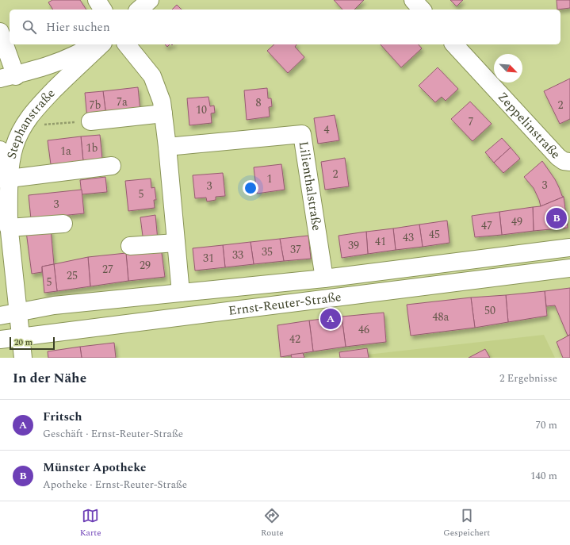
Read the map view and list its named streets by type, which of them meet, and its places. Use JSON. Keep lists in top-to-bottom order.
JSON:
{
  "streets": {
    "main road": [
      "Stephanstraße",
      "Zeppelinstraße",
      "Lilienthalstraße",
      "Ernst-Reuter-Straße"
    ]
  },
  "crossings": [
    ["Stephanstraße", "Ernst-Reuter-Straße"],
    ["Lilienthalstraße", "Ernst-Reuter-Straße"]
  ],
  "house_numbers": [
    "7a",
    "8",
    "7b",
    "2",
    "10",
    "7",
    "4",
    "1b",
    "1a",
    "2",
    "1",
    "3",
    "3",
    "5",
    "3",
    "49",
    "47",
    "45",
    "43",
    "41",
    "39",
    "37",
    "35",
    "33",
    "31",
    "29",
    "27",
    "25",
    "5",
    "50",
    "48a",
    "46",
    "42"
  ],
  "scale_bar": "20 m",
  "north": "bottom right",
  "page": {
    "search": "Hier suchen",
    "pins": ["B", "A"],
    "scale": "20 m",
    "heading": ["In der Nähe", "2 Ergebnisse"],
    "list": [
      {
        "mark": "A",
        "name": "Fritsch",
        "note": "Geschäft · Ernst-Reuter-Straße",
        "value": "70 m"
      },
      {
        "mark": "B",
        "name": "Münster Apotheke",
        "note": "Apotheke · Ernst-Reuter-Straße",
        "value": "140 m"
      }
    ],
    "nav": ["Karte", "Route", "Gespeichert"]
  }
}
